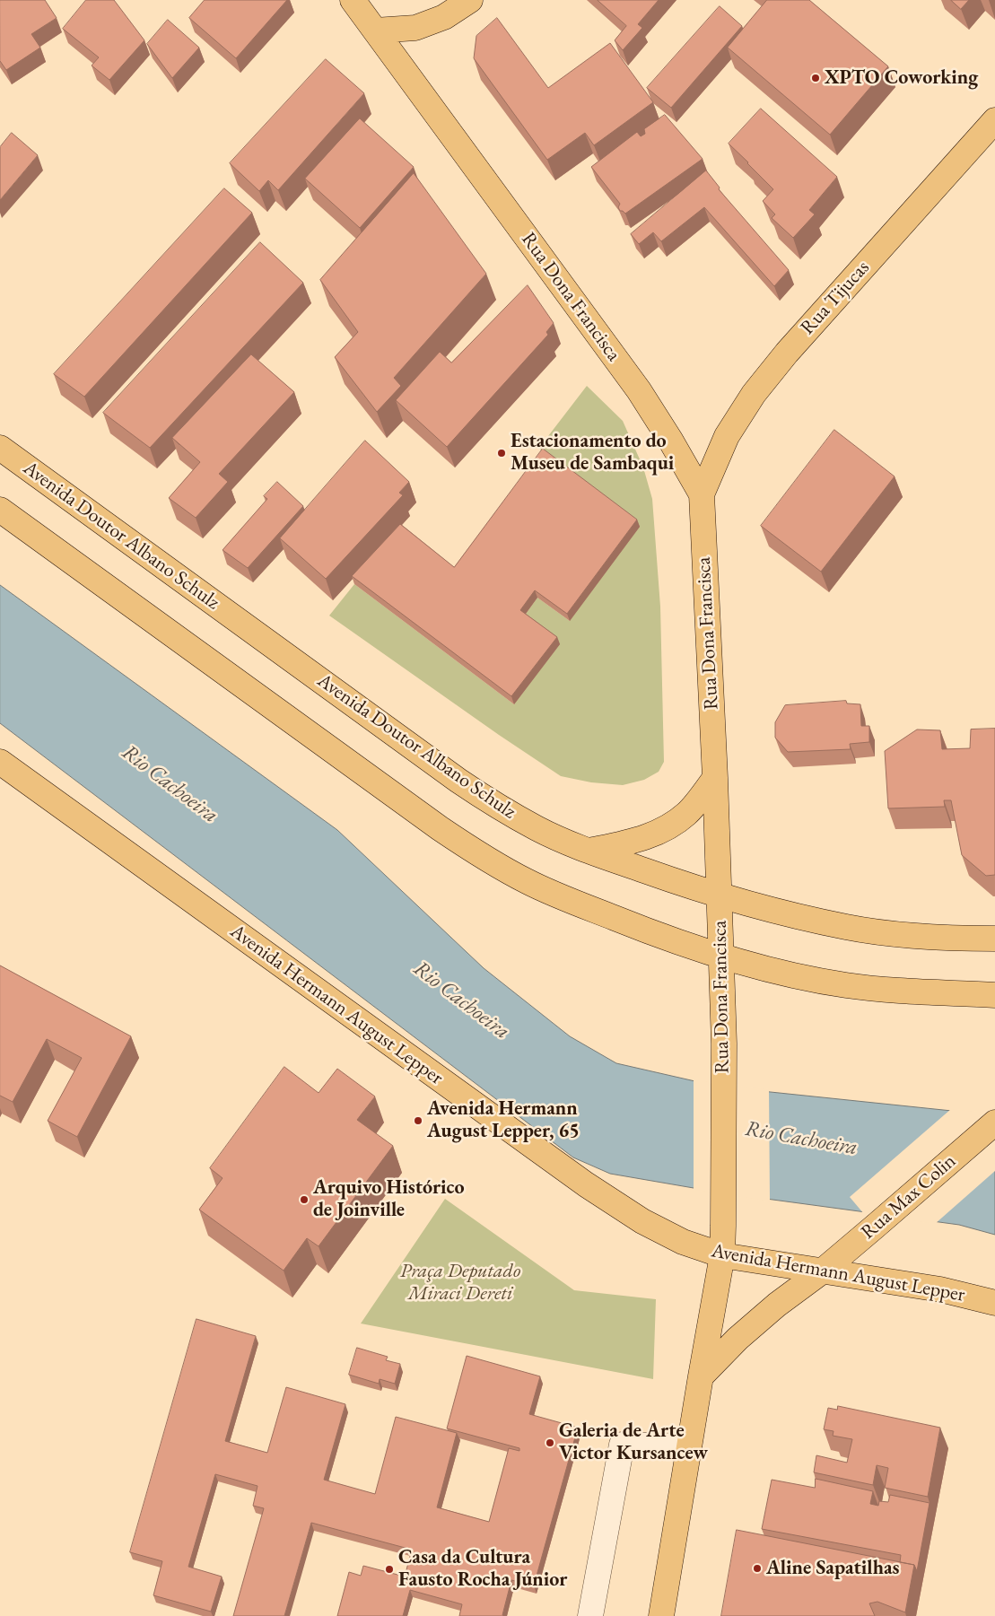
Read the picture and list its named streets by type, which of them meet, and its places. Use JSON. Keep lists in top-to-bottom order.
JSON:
{
  "streets": {
    "main road": [
      "Rua Dona Francisca",
      "Rua Tijucas",
      "Avenida Doutor Albano Schulz",
      "Avenida Hermann August Lepper",
      "Rua Max Colin"
    ]
  },
  "crossings": [
    ["Rua Dona Francisca", "Rua Tijucas"],
    ["Rua Dona Francisca", "Avenida Doutor Albano Schulz"],
    ["Rua Dona Francisca", "Avenida Hermann August Lepper"],
    ["Avenida Hermann August Lepper", "Rua Max Colin"]
  ],
  "water": ["Rio Cachoeira"],
  "parks": ["Praça Deputado Miraci Dereti"],
  "places": [
    "XPTO Coworking",
    "Estacionamento do Museu de Sambaqui",
    "Avenida Hermann August Lepper, 65",
    "Arquivo Histórico de Joinville",
    "Galeria de Arte Victor Kursancew",
    "Aline Sapatilhas",
    "Casa da Cultura Fausto Rocha Júnior"
  ]
}
